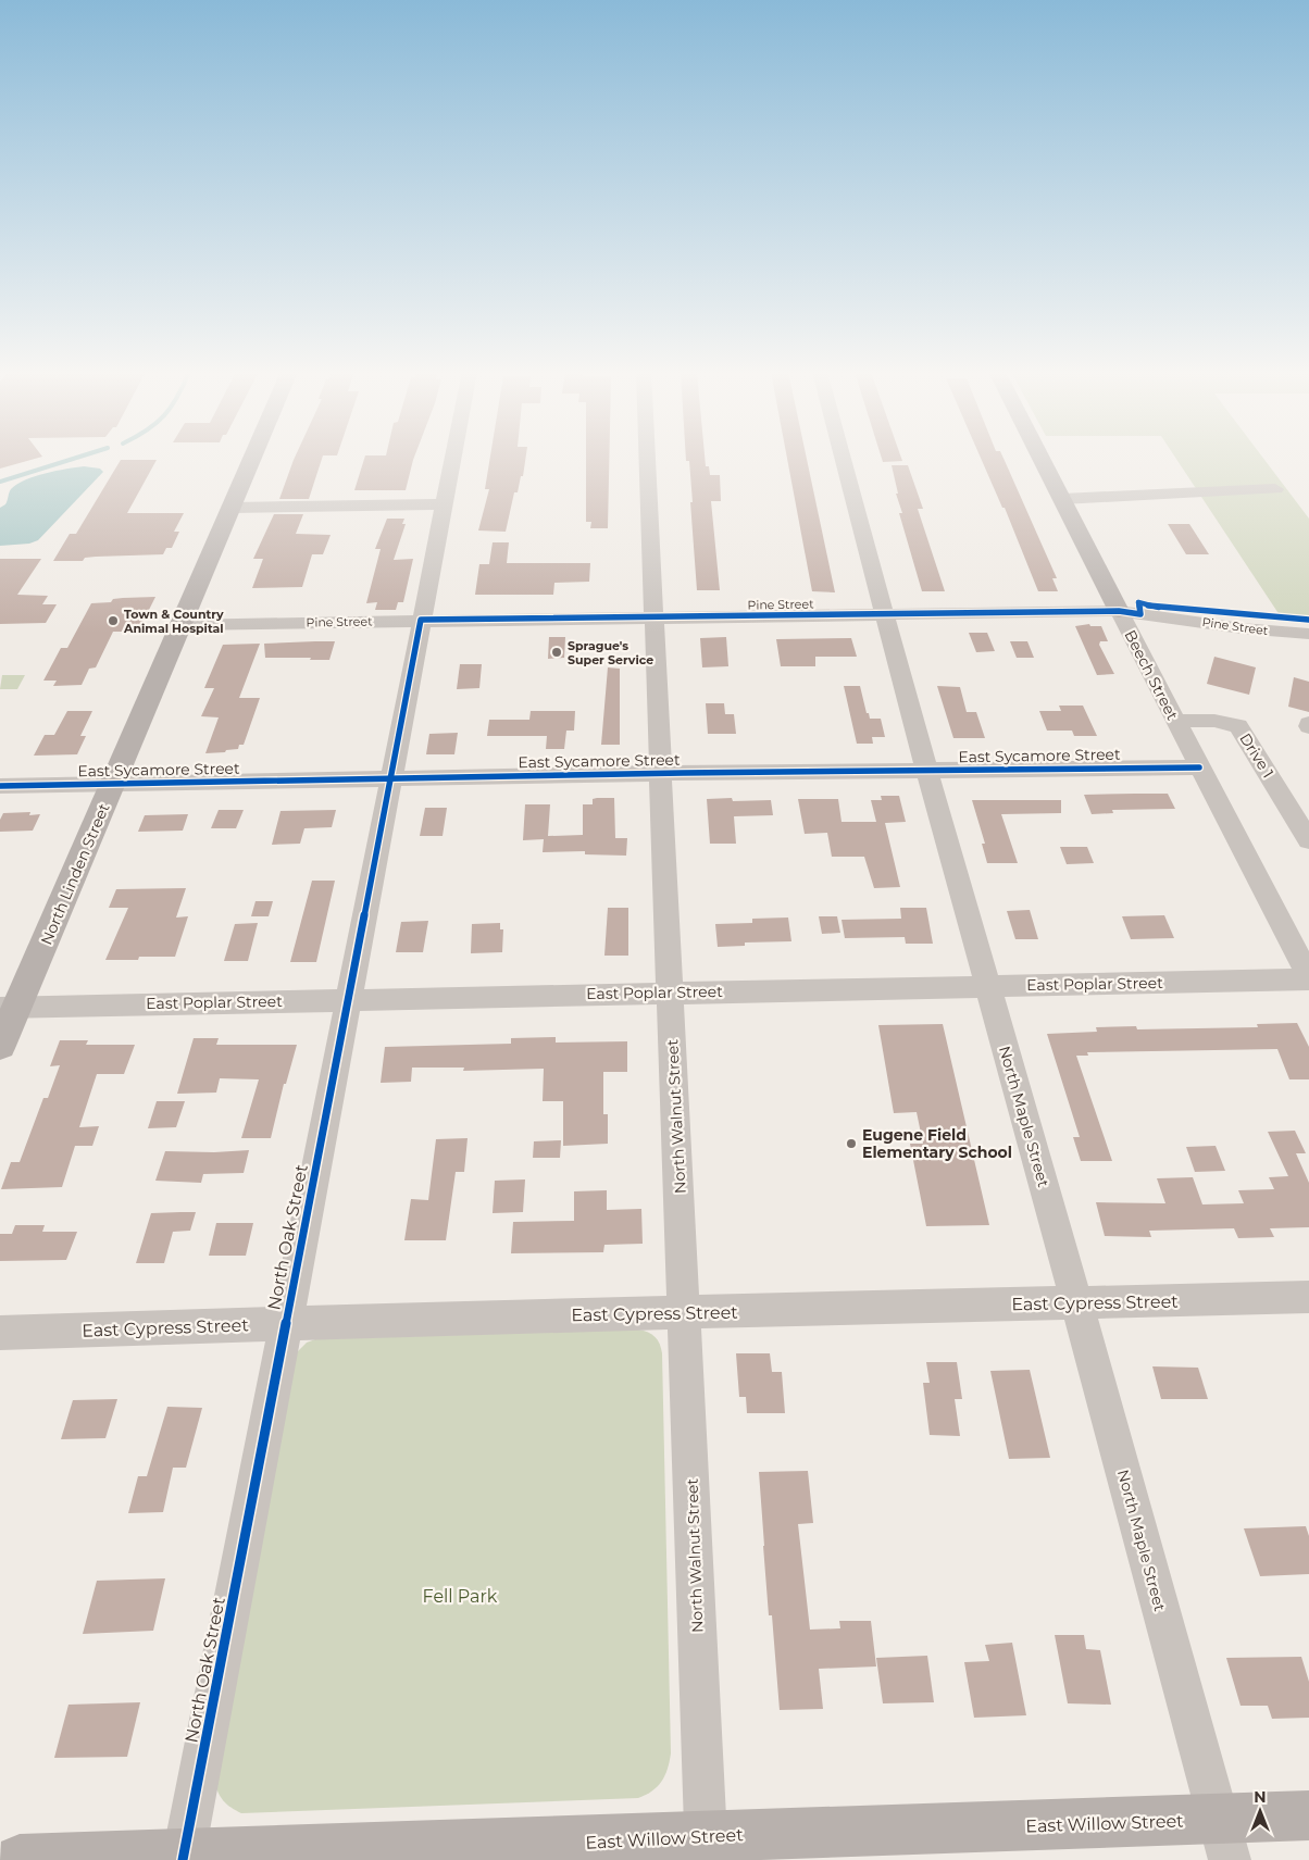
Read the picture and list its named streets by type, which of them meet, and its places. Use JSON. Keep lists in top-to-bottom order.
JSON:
{
  "streets": {
    "main road": ["Beech Street", "North Linden Street", "East Willow Street"],
    "street": [
      "Pine Street",
      "East Sycamore Street",
      "Drive 1",
      "East Poplar Street",
      "North Walnut Street",
      "North Maple Street",
      "North Oak Street",
      "East Cypress Street"
    ]
  },
  "crossings": [
    ["Pine Street", "Beech Street"],
    ["Pine Street", "North Linden Street"],
    ["Pine Street", "North Walnut Street"],
    ["Pine Street", "North Maple Street"],
    ["Pine Street", "North Oak Street"],
    ["Beech Street", "East Sycamore Street"],
    ["Beech Street", "Drive 1"],
    ["Beech Street", "East Poplar Street"],
    ["East Sycamore Street", "North Linden Street"],
    ["East Sycamore Street", "North Walnut Street"],
    ["East Sycamore Street", "North Maple Street"],
    ["East Sycamore Street", "North Oak Street"],
    ["North Linden Street", "East Poplar Street"],
    ["East Poplar Street", "North Walnut Street"],
    ["East Poplar Street", "North Maple Street"],
    ["East Poplar Street", "North Oak Street"],
    ["North Walnut Street", "East Cypress Street"],
    ["North Walnut Street", "East Willow Street"],
    ["North Maple Street", "East Cypress Street"],
    ["North Maple Street", "East Willow Street"],
    ["North Oak Street", "East Cypress Street"],
    ["North Oak Street", "East Willow Street"]
  ],
  "parks": ["Fell Park"],
  "places": ["Town & Country Animal Hospital", "Sprague's Super Service", "Eugene Field Elementary School"],
  "north": "top"
}
